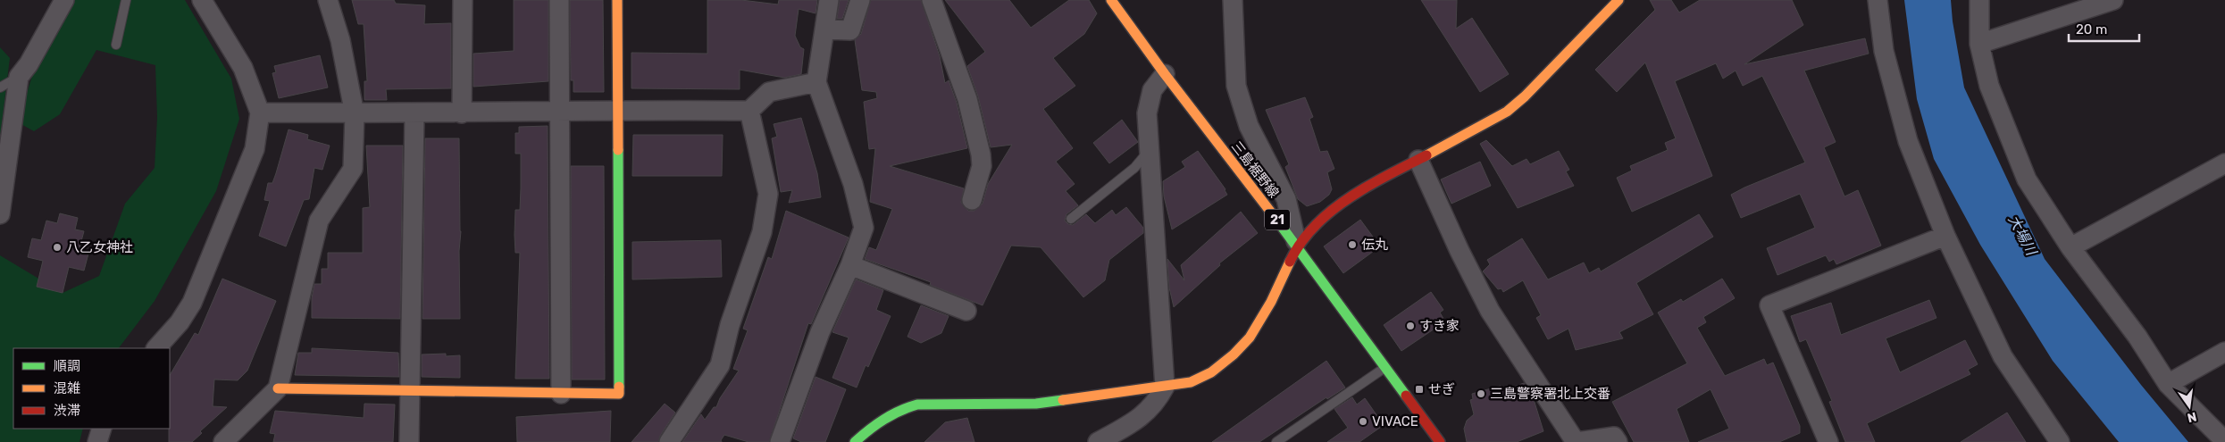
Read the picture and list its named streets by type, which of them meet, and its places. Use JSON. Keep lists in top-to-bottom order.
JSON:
{
  "streets": {
    "street": ["三島裾野線", "21"]
  },
  "water": ["大場川"],
  "places": {
    "other": [
      "伝丸",
      "八乙女神社",
      "すき家",
      "三島警察署北上交番",
      "VIVACE"
    ],
    "transit": ["せぎ"]
  },
  "legend": ["順調", "混雑", "渋滞"],
  "scale_bar": "20 m",
  "north": "bottom"
}
